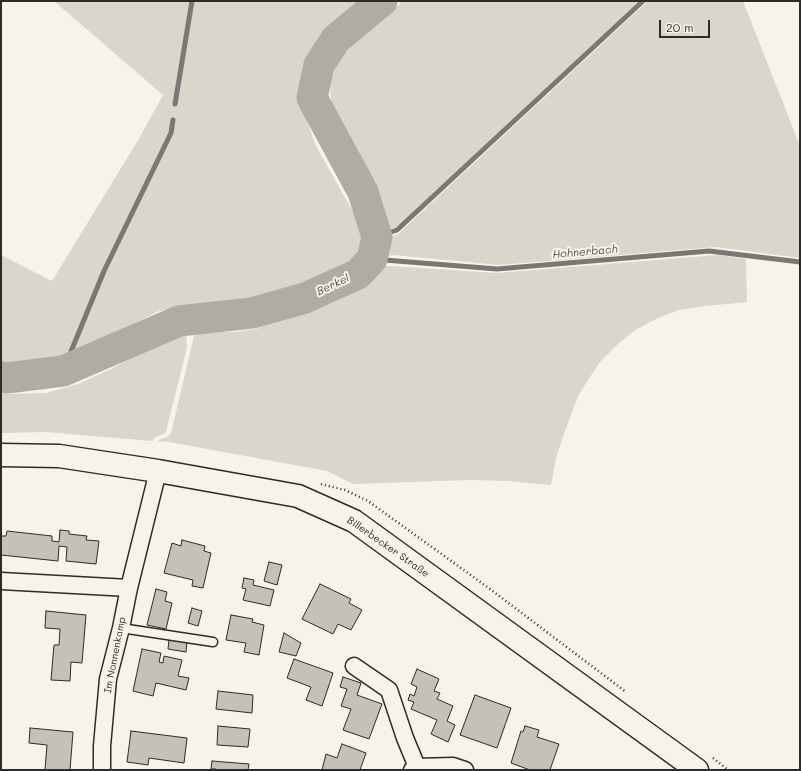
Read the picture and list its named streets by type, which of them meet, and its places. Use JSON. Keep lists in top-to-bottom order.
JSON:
{
  "streets": {
    "main road": ["Billerbecker Straße"],
    "street": ["Im Nonnenkamp"]
  },
  "crossings": [
    ["Billerbecker Straße", "Im Nonnenkamp"]
  ],
  "water": ["Hohnerbach", "Berkel"],
  "scale_bar": "20 m"
}
